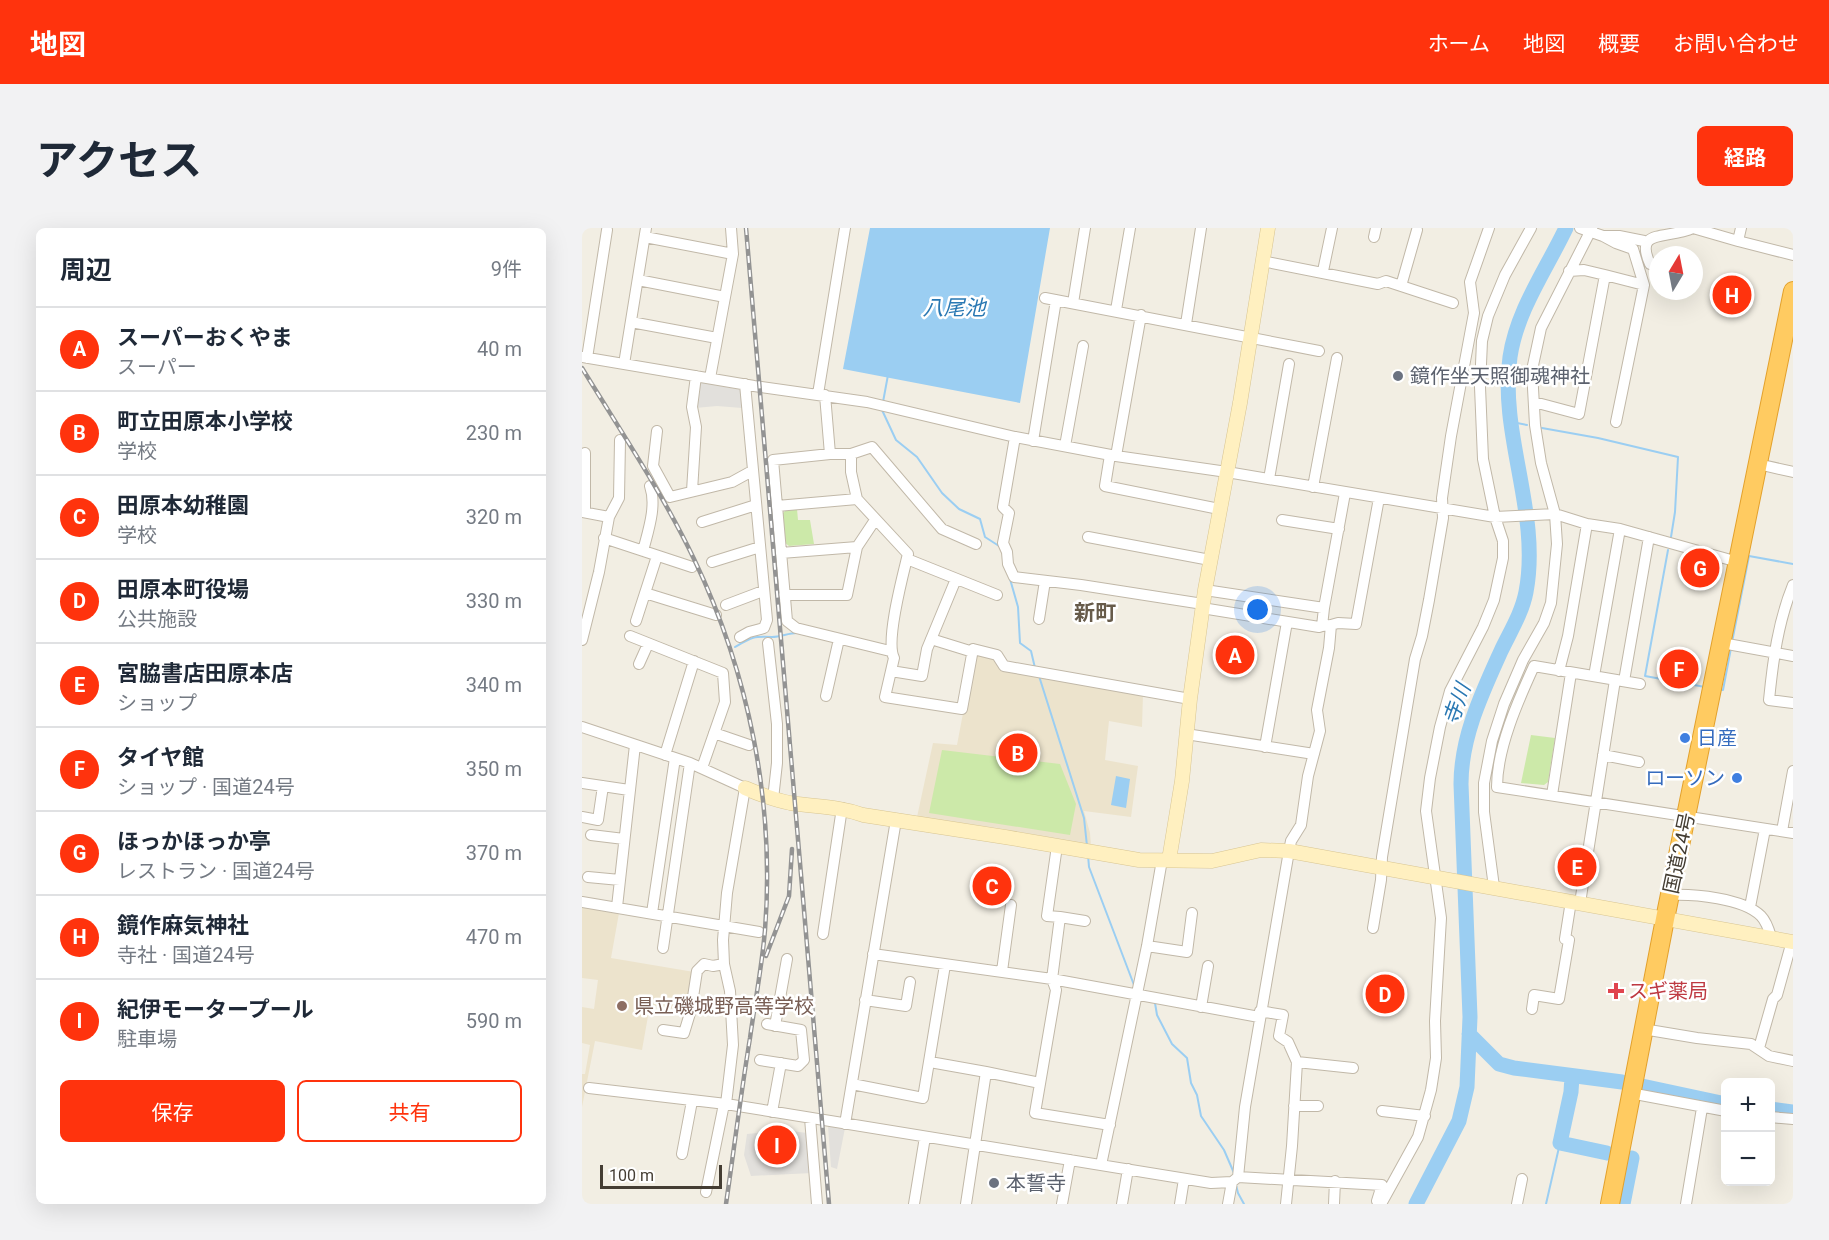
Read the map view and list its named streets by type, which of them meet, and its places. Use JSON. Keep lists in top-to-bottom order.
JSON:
{
  "streets": {
    "highway": ["国道24号"]
  },
  "districts": ["新町"],
  "water": ["八尾池", "寺川"],
  "places": {
    "other": [
      "鏡作坐天照御魂神社",
      "日産",
      "ローソン",
      "県立磯城野高等学校",
      "本誓寺"
    ],
    "health": ["スギ薬局"]
  },
  "scale_bar": "100 m",
  "north": "top",
  "page": {
    "header": "地図",
    "nav": [
      "ホーム",
      "地図",
      "概要",
      "お問い合わせ"
    ],
    "title": "アクセス",
    "buttons": [
      "経路",
      ["保存", "共有"]
    ],
    "heading": ["周辺", "9件"],
    "pins": [
      "H",
      "G",
      "A",
      "F",
      "B",
      "E",
      "C",
      "D",
      "I"
    ],
    "list": [
      {
        "mark": "A",
        "name": "スーパーおくやま",
        "note": "スーパー",
        "value": "40 m"
      },
      {
        "mark": "B",
        "name": "町立田原本小学校",
        "note": "学校",
        "value": "230 m"
      },
      {
        "mark": "C",
        "name": "田原本幼稚園",
        "note": "学校",
        "value": "320 m"
      },
      {
        "mark": "D",
        "name": "田原本町役場",
        "note": "公共施設",
        "value": "330 m"
      },
      {
        "mark": "E",
        "name": "宮脇書店田原本店",
        "note": "ショップ",
        "value": "340 m"
      },
      {
        "mark": "F",
        "name": "タイヤ館",
        "note": "ショップ · 国道24号",
        "value": "350 m"
      },
      {
        "mark": "G",
        "name": "ほっかほっか亭",
        "note": "レストラン · 国道24号",
        "value": "370 m"
      },
      {
        "mark": "H",
        "name": "鏡作麻気神社",
        "note": "寺社 · 国道24号",
        "value": "470 m"
      },
      {
        "mark": "I",
        "name": "紀伊モータープール",
        "note": "駐車場",
        "value": "590 m"
      }
    ],
    "map_buttons": ["+", "−"],
    "scale": "100 m"
  }
}
